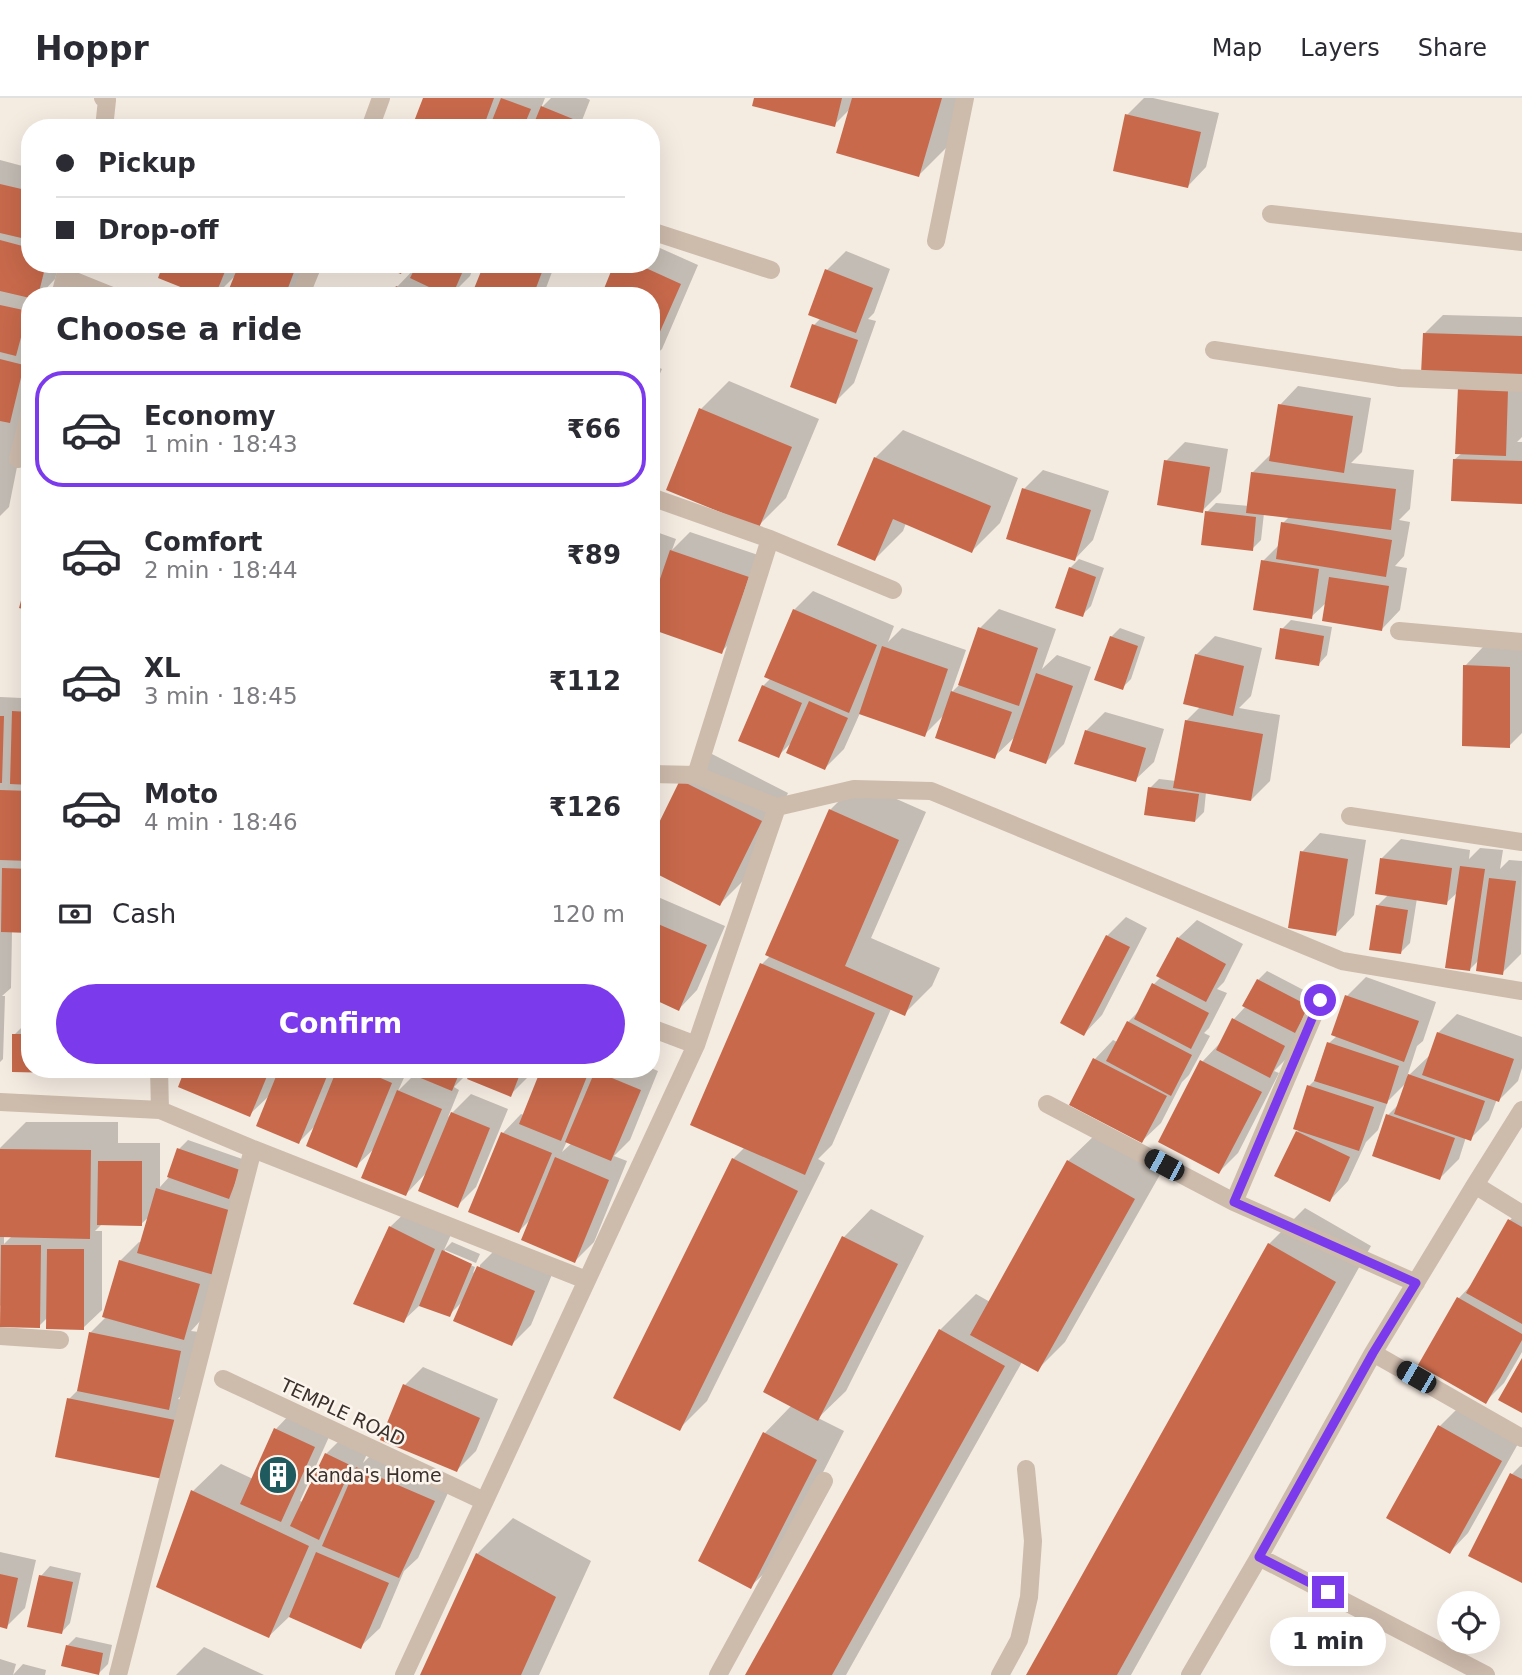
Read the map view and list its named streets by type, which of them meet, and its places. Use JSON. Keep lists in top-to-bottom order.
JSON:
{
  "streets": {
    "street": ["TEMPLE ROAD"]
  },
  "places": {
    "building": ["Kanda's Home"]
  },
  "page": {
    "header": "Hoppr",
    "nav": ["Map", "Layers", "Share"],
    "banner": ["Pickup", "Drop-off"],
    "heading": "Choose a ride",
    "list": [
      {
        "name": "Economy",
        "note": "1 min · 18:43",
        "value": "₹66"
      },
      {
        "name": "Comfort",
        "note": "2 min · 18:44",
        "value": "₹89"
      },
      {
        "name": "XL",
        "note": "3 min · 18:45",
        "value": "₹112"
      },
      {
        "name": "Moto",
        "note": "4 min · 18:46",
        "value": "₹126"
      }
    ],
    "pay": ["Cash", "120 m"],
    "buttons": "Confirm",
    "bubble": "1 min"
  }
}
